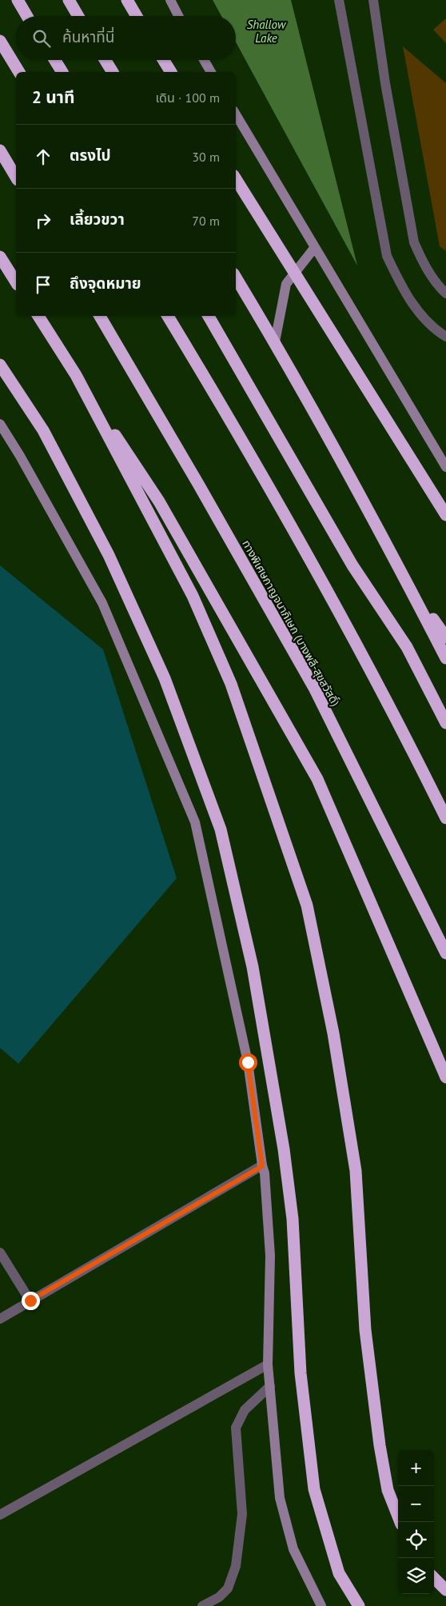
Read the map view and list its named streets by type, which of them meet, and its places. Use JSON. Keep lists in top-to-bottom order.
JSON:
{
  "streets": {
    "highway": ["ทางพิเศษกาญจนาภิเษก (บางพลี-สุขสวัสดิ์)"]
  },
  "water": ["Shallow Lake"],
  "page": {
    "search": "ค้นหาที่นี่",
    "heading": ["2 นาที", "เดิน · 100 m"],
    "list": [
      ["ตรงไป", "30 m"],
      ["เลี้ยวขวา", "70 m"],
      "ถึงจุดหมาย"
    ],
    "map_buttons": ["+", "−"]
  }
}
